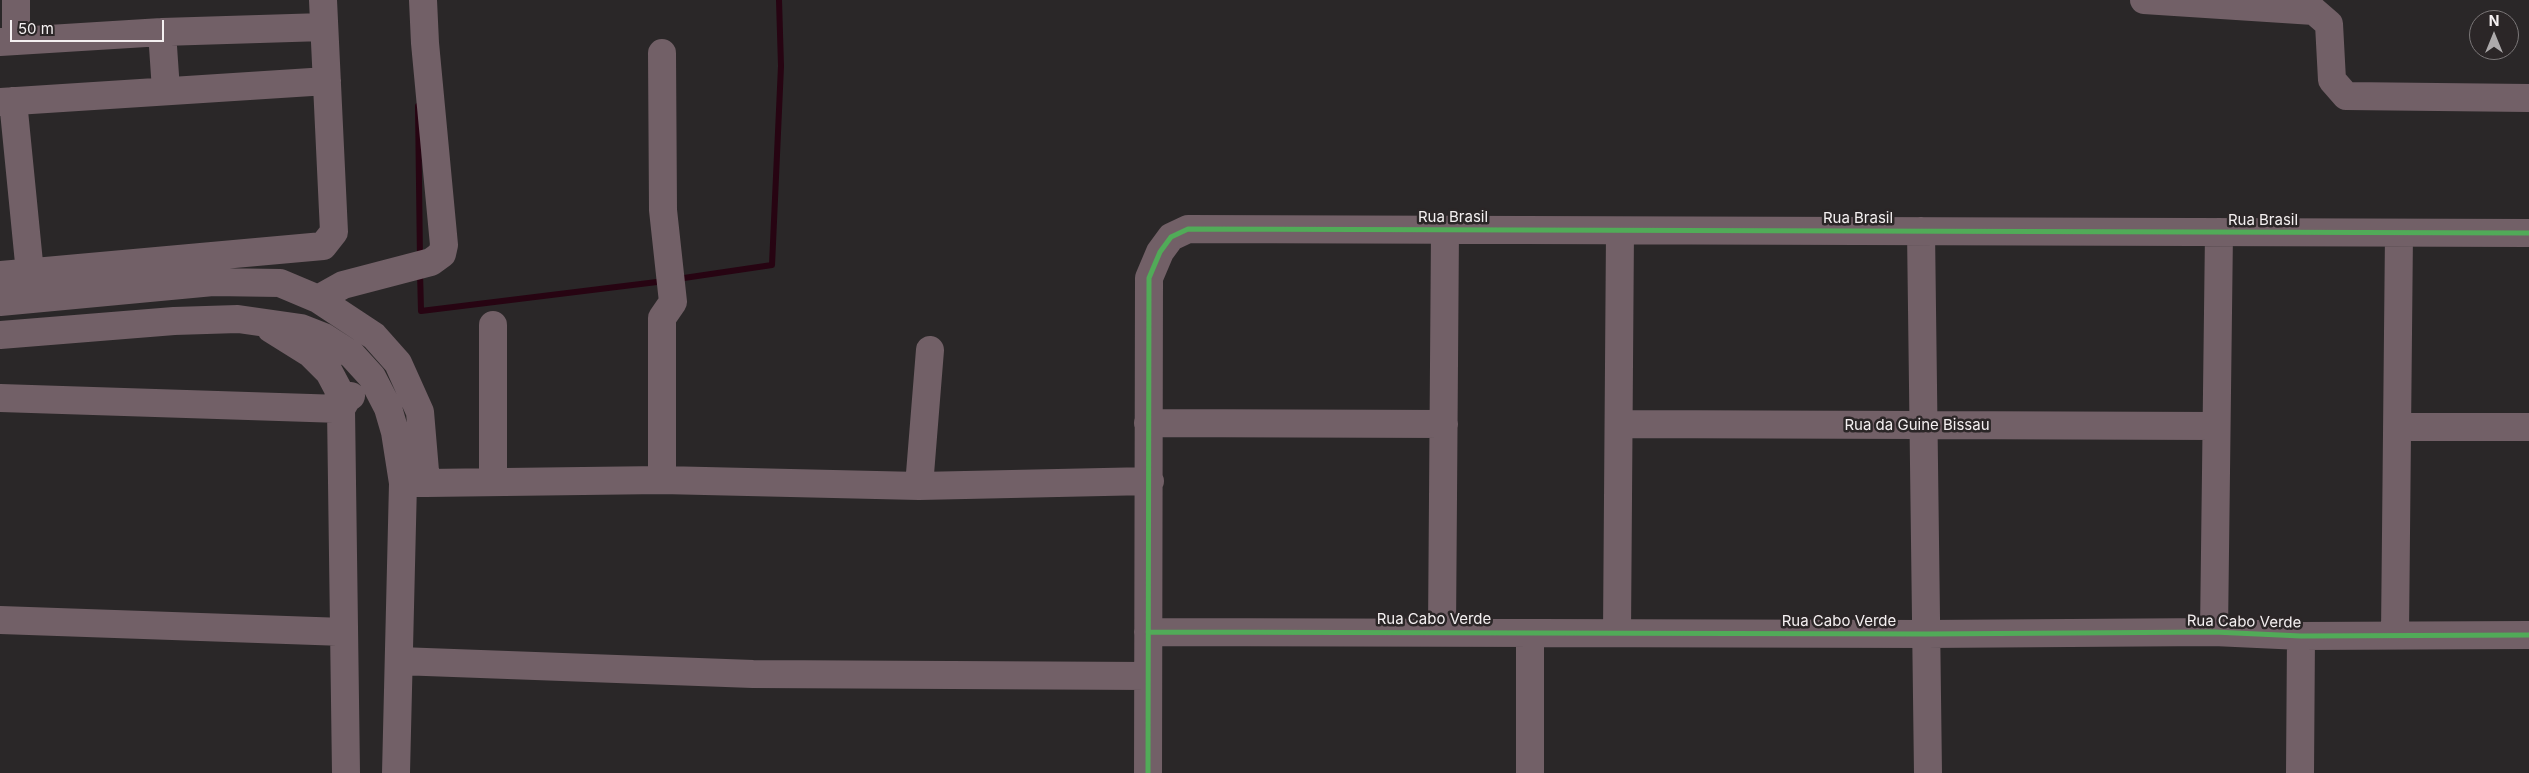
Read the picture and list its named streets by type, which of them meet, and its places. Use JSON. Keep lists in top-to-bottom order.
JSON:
{
  "streets": {
    "street": ["Rua Brasil", "Rua da Guine Bissau", "Rua Cabo Verde"]
  },
  "scale_bar": "50 m",
  "north": "top"
}
